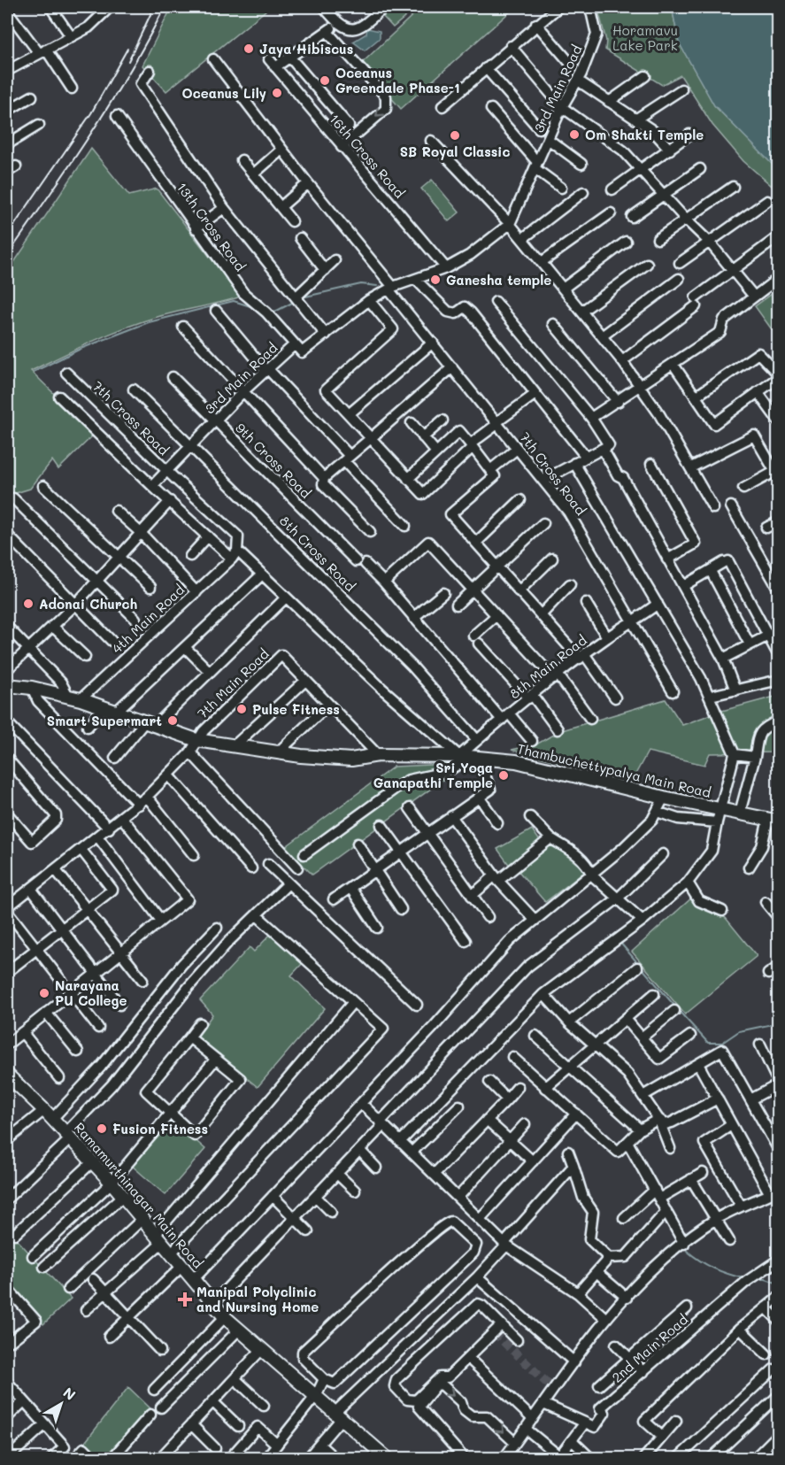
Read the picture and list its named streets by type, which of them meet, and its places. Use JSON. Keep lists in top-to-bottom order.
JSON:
{
  "streets": {
    "main road": ["Thambuchettypalya Main Road", "Ramamurthinagar Main Road"],
    "street": [
      "3rd Main Road",
      "16th Cross Road",
      "13th Cross Road",
      "7th Cross Road",
      "9th Cross Road",
      "8th Cross Road",
      "4th Main Road",
      "8th Main Road",
      "7th Main Road",
      "2nd Main Road"
    ]
  },
  "crossings": [
    ["3rd Main Road", "16th Cross Road"],
    ["3rd Main Road", "13th Cross Road"],
    ["3rd Main Road", "7th Cross Road"],
    ["3rd Main Road", "9th Cross Road"],
    ["3rd Main Road", "8th Cross Road"],
    ["7th Cross Road", "4th Main Road"],
    ["7th Cross Road", "8th Main Road"],
    ["7th Cross Road", "Thambuchettypalya Main Road"],
    ["9th Cross Road", "8th Main Road"],
    ["8th Cross Road", "8th Main Road"],
    ["4th Main Road", "Thambuchettypalya Main Road"],
    ["8th Main Road", "Thambuchettypalya Main Road"],
    ["7th Main Road", "Thambuchettypalya Main Road"]
  ],
  "parks": ["Horamavu Lake Park"],
  "places": {
    "other": [
      "Jaya Hibiscus",
      "Oceanus Greendale Phase-1",
      "Oceanus Lily",
      "Om Shakti Temple",
      "SB Royal Classic",
      "Ganesha temple",
      "Adonai Church",
      "Pulse Fitness",
      "Smart Supermart",
      "Sri Yoga Ganapathi Temple",
      "Narayana PU College",
      "Fusion Fitness"
    ],
    "health": ["Manipal Polyclinic and Nursing Home"]
  },
  "north": "top right"
}
